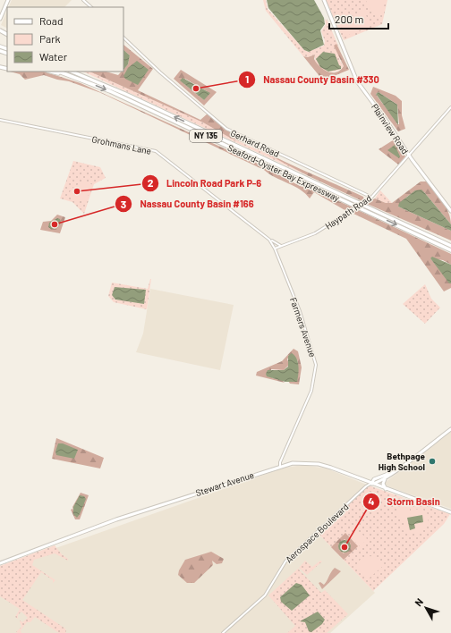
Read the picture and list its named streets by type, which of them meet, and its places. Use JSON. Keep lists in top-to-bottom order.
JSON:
{
  "streets": {
    "highway": ["NY 135", "Seaford-Oyster Bay Expressway"],
    "main road": ["Plainview Road", "Stewart Avenue"],
    "street": [
      "Gerhard Road",
      "Grohmans Lane",
      "Haypath Road",
      "Farmers Avenue",
      "Aerospace Boulevard"
    ]
  },
  "crossings": [
    ["Plainview Road", "Haypath Road"],
    ["Gerhard Road", "Haypath Road"],
    ["Grohmans Lane", "Haypath Road"],
    ["Grohmans Lane", "Farmers Avenue"],
    ["Haypath Road", "Farmers Avenue"],
    ["Farmers Avenue", "Stewart Avenue"],
    ["Stewart Avenue", "Aerospace Boulevard"]
  ],
  "places": [
    "Nassau County Basin #330",
    "Lincoln Road Park P-6",
    "Nassau County Basin #166",
    "Bethpage High School",
    "Storm Basin"
  ],
  "legend": ["Road", "Park", "Water"],
  "scale_bar": "200 m",
  "north": "top left"
}
